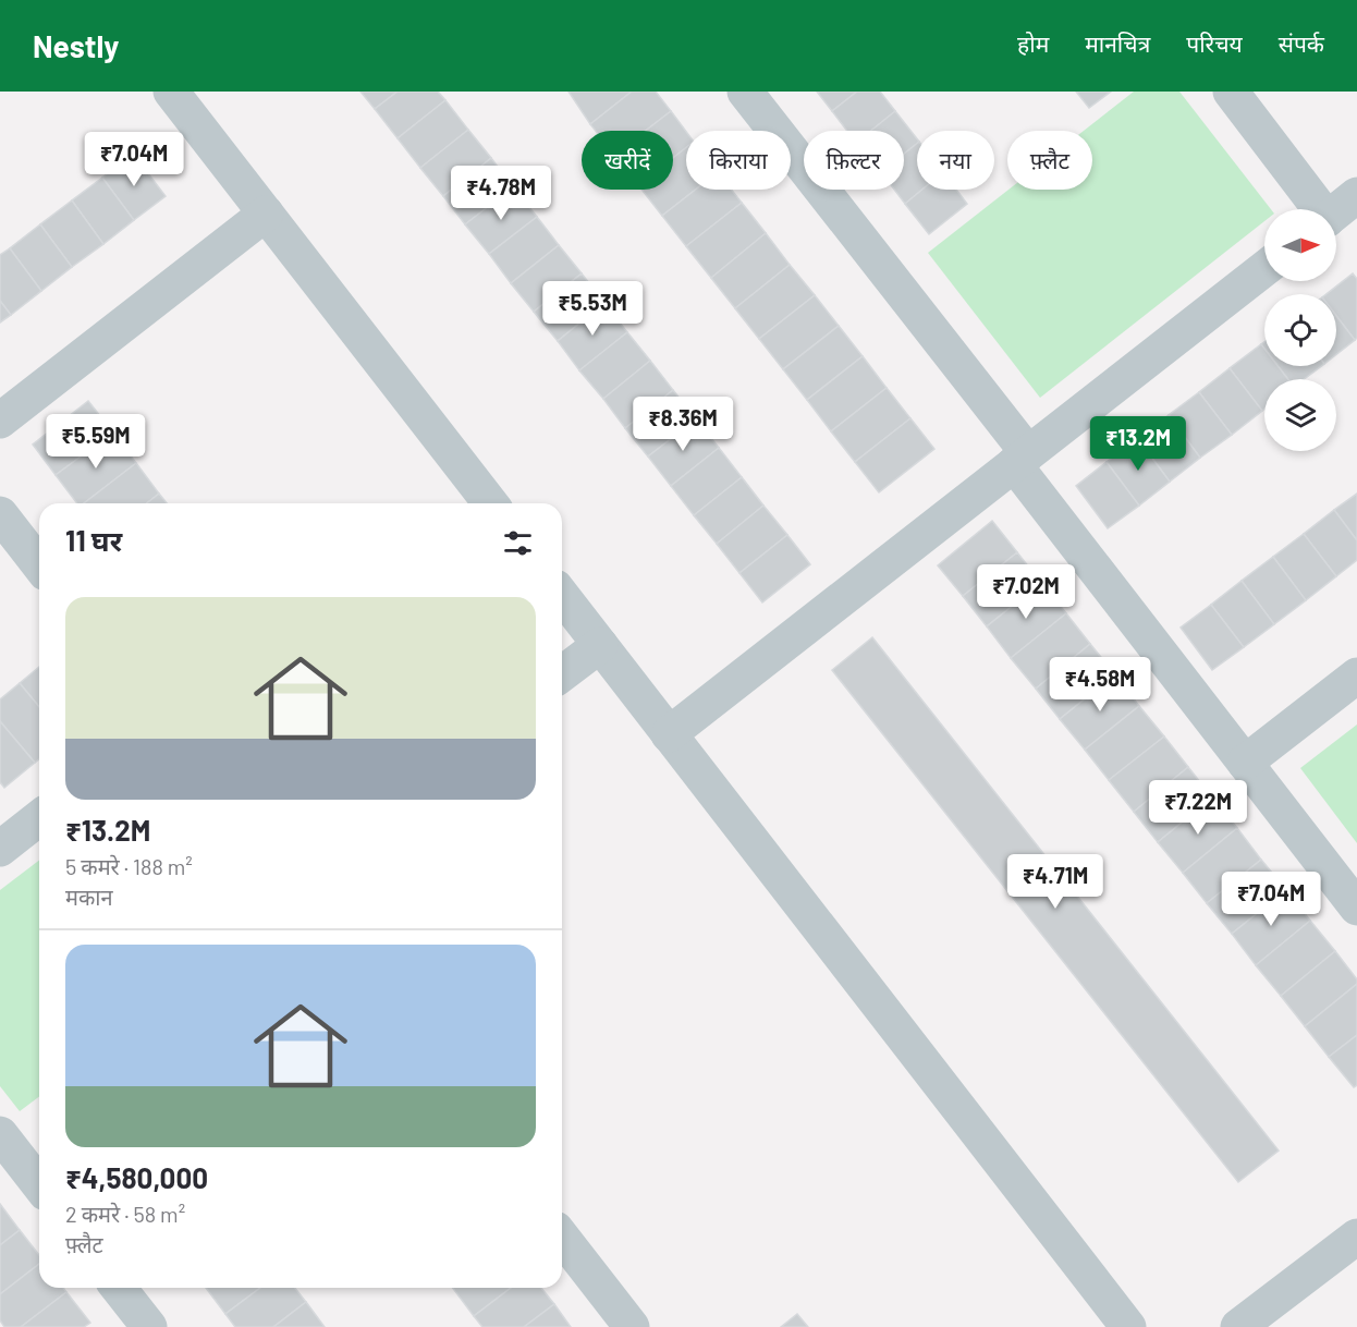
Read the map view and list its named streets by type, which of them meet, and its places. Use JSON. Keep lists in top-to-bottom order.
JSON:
{
  "north": "right",
  "page": {
    "header": "Nestly",
    "nav": [
      "होम",
      "मानचित्र",
      "परिचय",
      "संपर्क"
    ],
    "chip": [
      "खरीदें",
      "किराया",
      "फ़िल्टर",
      "नया",
      "फ़्लैट"
    ],
    "price": [
      "₹7.04M",
      "₹4.78M",
      "₹5.53M",
      "₹8.36M",
      "₹5.59M",
      "₹13.2M",
      "₹7.02M",
      "₹4.58M",
      "₹7.22M",
      "₹4.71M",
      "₹7.04M"
    ],
    "heading": "11 घर",
    "list": [
      {
        "name": "₹13.2M",
        "note": "5 कमरे · 188 m² · मकान"
      },
      {
        "name": "₹4,580,000",
        "note": "2 कमरे · 58 m² · फ़्लैट"
      }
    ]
  }
}
